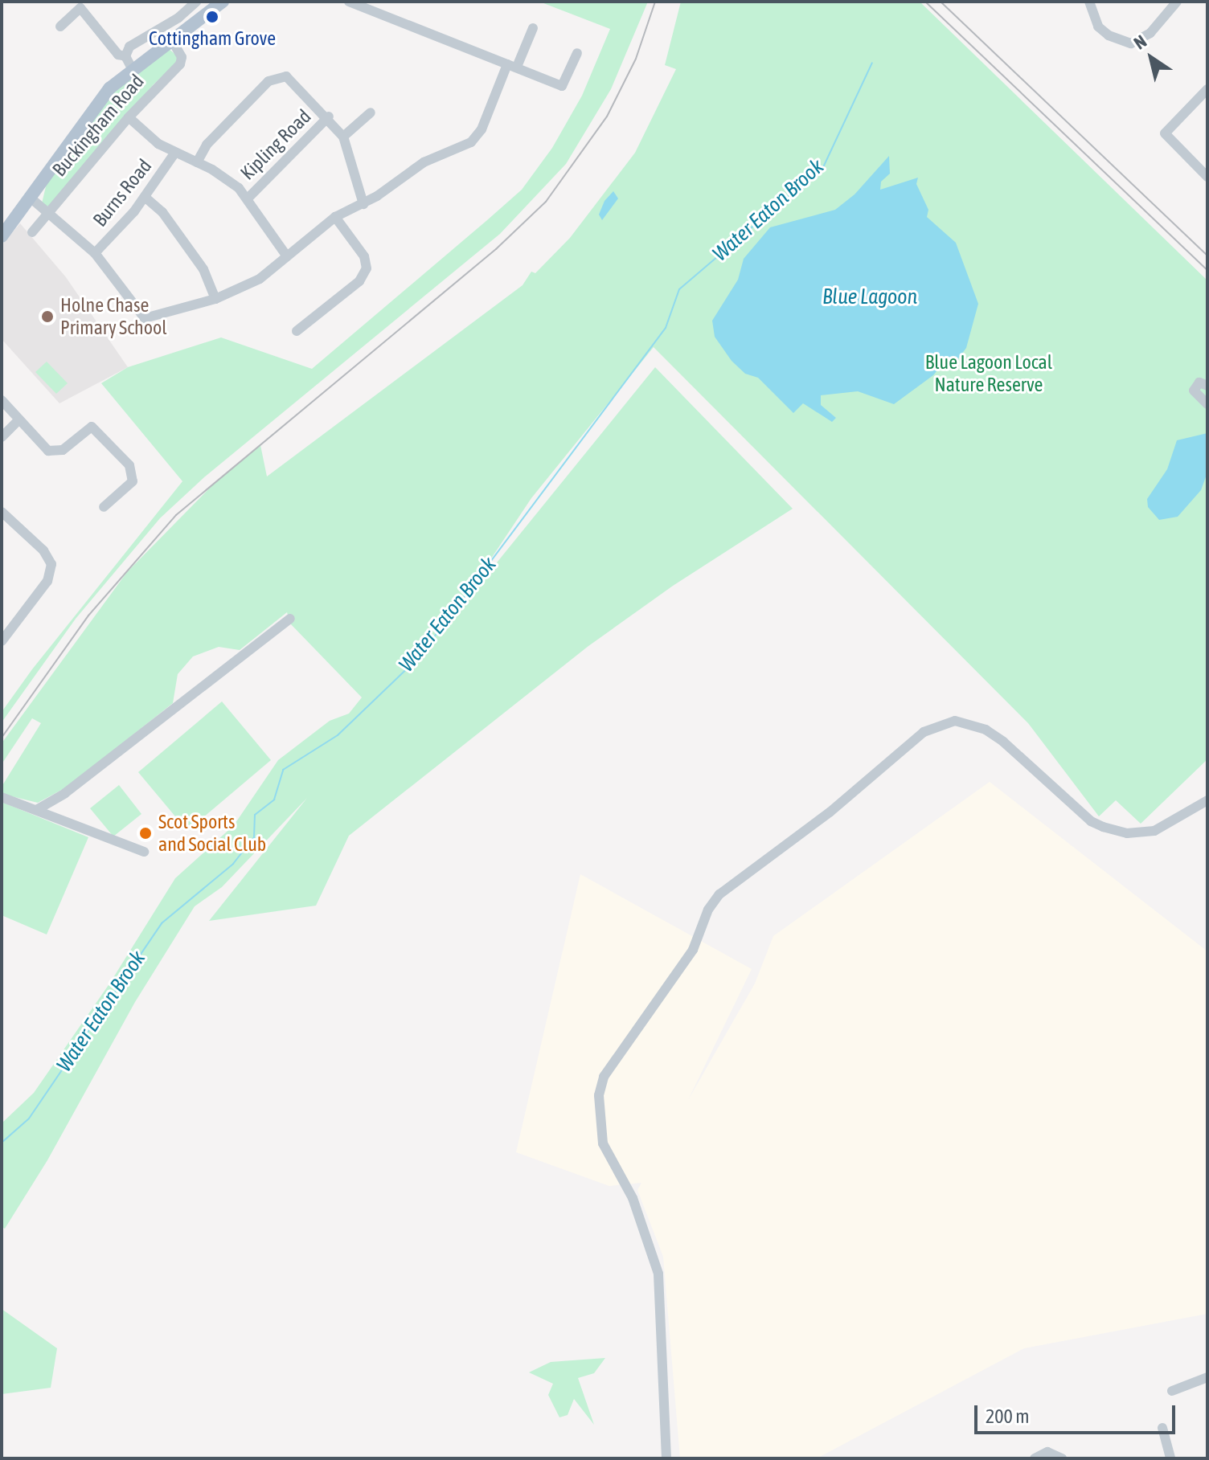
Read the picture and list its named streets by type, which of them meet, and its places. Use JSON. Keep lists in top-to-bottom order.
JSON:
{
  "streets": {
    "main road": ["Buckingham Road"],
    "street": ["Kipling Road", "Burns Road"]
  },
  "water": ["Water Eaton Brook", "Blue Lagoon"],
  "parks": ["Blue Lagoon Local Nature Reserve"],
  "places": ["Cottingham Grove", "Holne Chase Primary School", "Scot Sports and Social Club"],
  "scale_bar": "200 m",
  "north": "top left"
}
